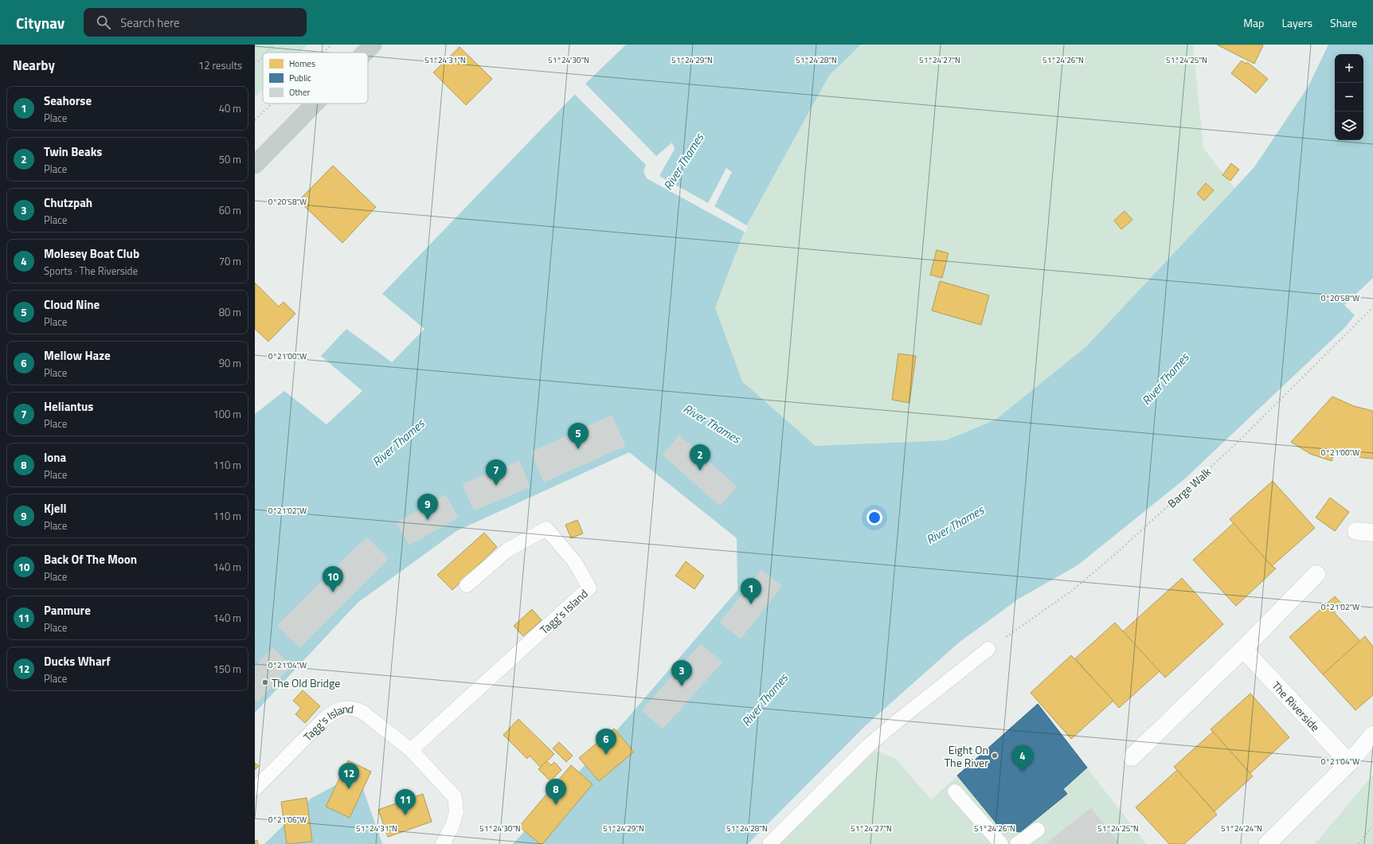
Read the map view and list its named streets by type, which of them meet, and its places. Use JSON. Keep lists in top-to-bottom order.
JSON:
{
  "streets": {
    "street": ["The Riverside"],
    "lane": ["Tagg's Island"],
    "path": ["Barge Walk"]
  },
  "water": ["River Thames"],
  "places": ["The Old Bridge", "Eight On The River"],
  "legend": ["Homes", "Public", "Other"],
  "page": {
    "header": "Citynav",
    "search": "Search here",
    "nav": ["Map", "Layers", "Share"],
    "heading": ["Nearby", "12 results"],
    "map_buttons": ["+", "−"],
    "list": [
      {
        "mark": "1",
        "name": "Seahorse",
        "note": "Place",
        "value": "40 m"
      },
      {
        "mark": "2",
        "name": "Twin Beaks",
        "note": "Place",
        "value": "50 m"
      },
      {
        "mark": "3",
        "name": "Chutzpah",
        "note": "Place",
        "value": "60 m"
      },
      {
        "mark": "4",
        "name": "Molesey Boat Club",
        "note": "Sports · The Riverside",
        "value": "70 m"
      },
      {
        "mark": "5",
        "name": "Cloud Nine",
        "note": "Place",
        "value": "80 m"
      },
      {
        "mark": "6",
        "name": "Mellow Haze",
        "note": "Place",
        "value": "90 m"
      },
      {
        "mark": "7",
        "name": "Heliantus",
        "note": "Place",
        "value": "100 m"
      },
      {
        "mark": "8",
        "name": "Iona",
        "note": "Place",
        "value": "110 m"
      },
      {
        "mark": "9",
        "name": "Kjell",
        "note": "Place",
        "value": "110 m"
      },
      {
        "mark": "10",
        "name": "Back Of The Moon",
        "note": "Place",
        "value": "140 m"
      },
      {
        "mark": "11",
        "name": "Panmure",
        "note": "Place",
        "value": "140 m"
      },
      {
        "mark": "12",
        "name": "Ducks Wharf",
        "note": "Place",
        "value": "150 m"
      }
    ],
    "pins": [
      "5",
      "2",
      "7",
      "9",
      "10",
      "1",
      "3",
      "6",
      "4",
      "12",
      "8",
      "11"
    ]
  },
  "coordinates": [
    "51°24'31\"N",
    "51°24'30\"N",
    "51°24'29\"N",
    "51°24'28\"N",
    "51°24'27\"N",
    "51°24'26\"N",
    "51°24'25\"N",
    "0°20'58\"W",
    "0°21'00\"W",
    "0°21'02\"W",
    "0°21'04\"W",
    "0°21'06\"W",
    "51°24'24\"N"
  ]
}
